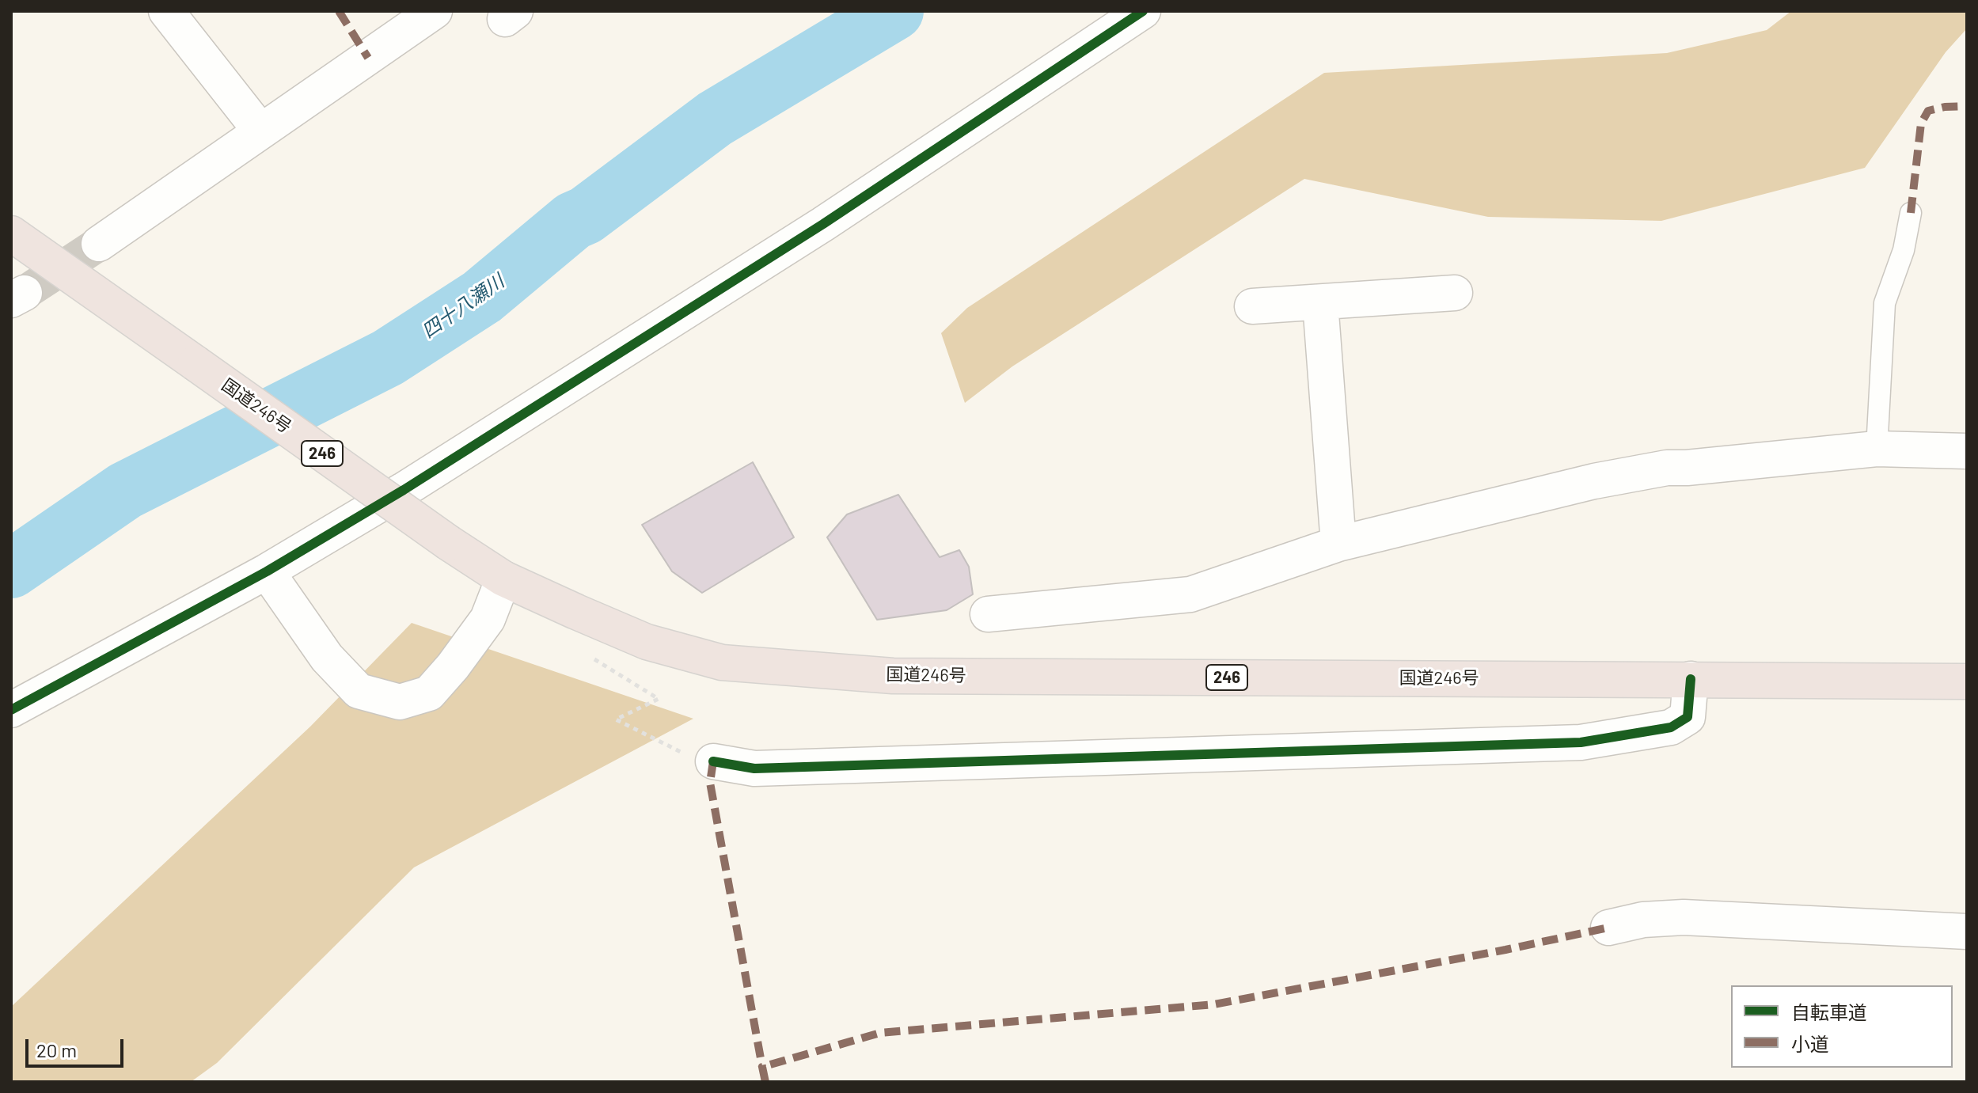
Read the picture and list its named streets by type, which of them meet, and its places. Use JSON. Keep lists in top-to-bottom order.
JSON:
{
  "streets": {
    "highway": ["国道246号", "246"]
  },
  "water": ["四十八瀬川"],
  "legend": ["自転車道", "小道"],
  "scale_bar": "20 m"
}
